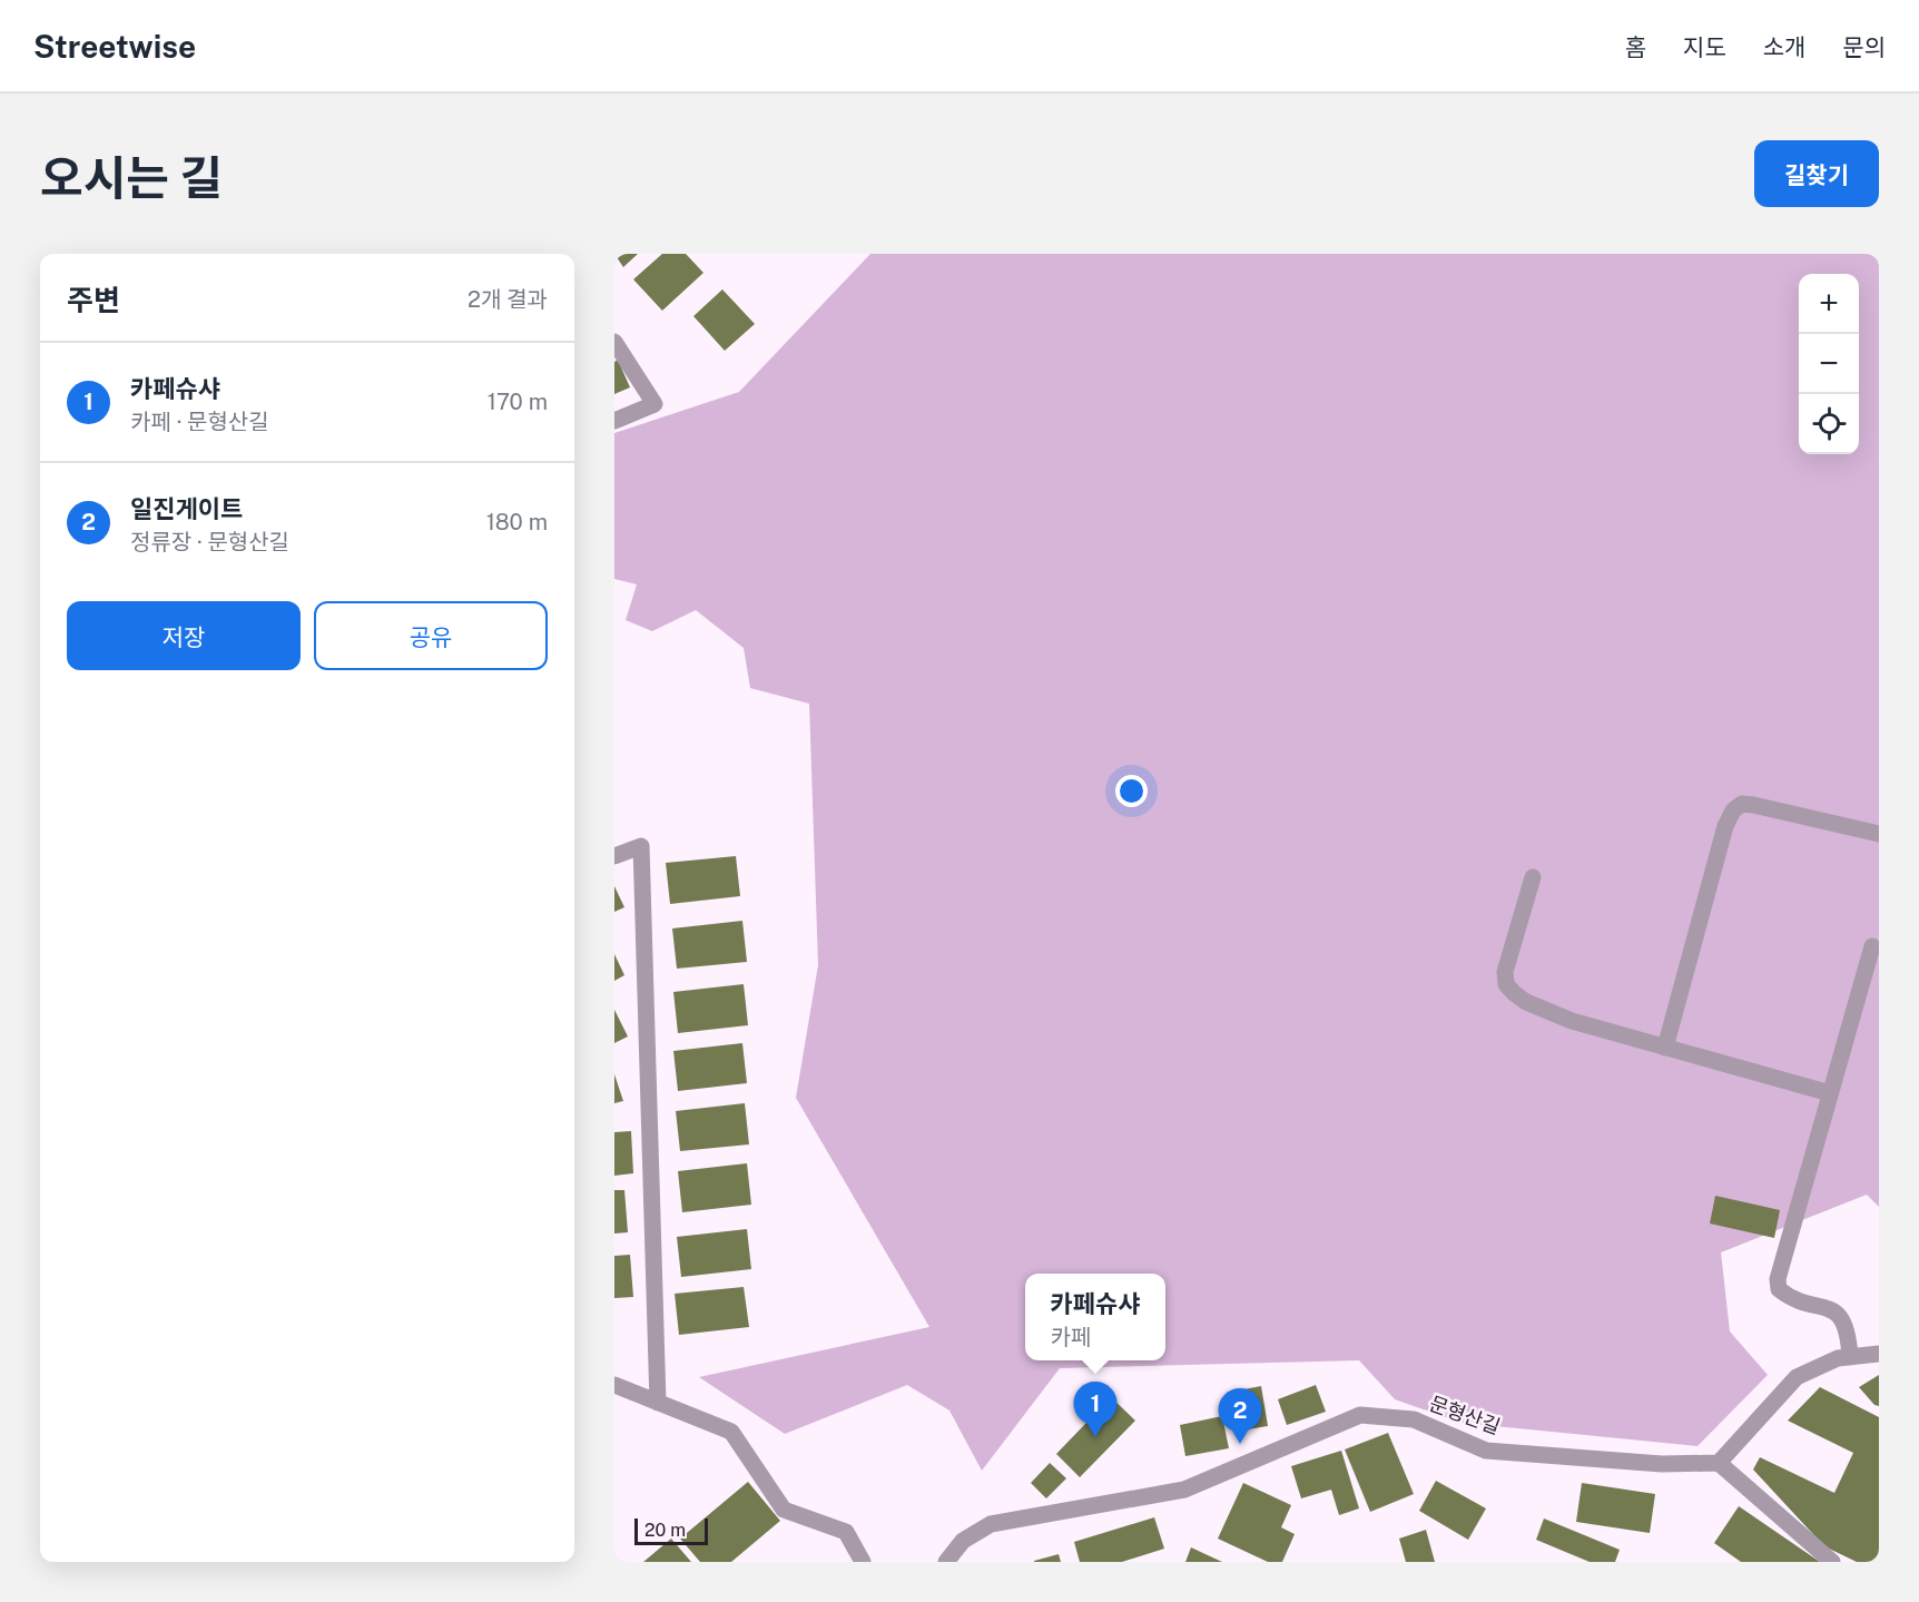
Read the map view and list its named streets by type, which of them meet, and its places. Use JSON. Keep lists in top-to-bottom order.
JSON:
{
  "streets": {
    "street": ["문형산길"]
  },
  "scale_bar": "20 m",
  "page": {
    "header": "Streetwise",
    "nav": [
      "홈",
      "지도",
      "소개",
      "문의"
    ],
    "title": "오시는 길",
    "buttons": [
      "길찾기",
      ["저장", "공유"]
    ],
    "heading": ["주변", "2개 결과"],
    "map_buttons": ["+", "−"],
    "list": [
      {
        "mark": "1",
        "name": "카페슈샤",
        "note": "카페 · 문형산길",
        "value": "170 m"
      },
      {
        "mark": "2",
        "name": "일진게이트",
        "note": "정류장 · 문형산길",
        "value": "180 m"
      }
    ],
    "popup": ["카페슈샤", "카페"],
    "pins": ["1", "2"],
    "scale": "20 m"
  }
}
